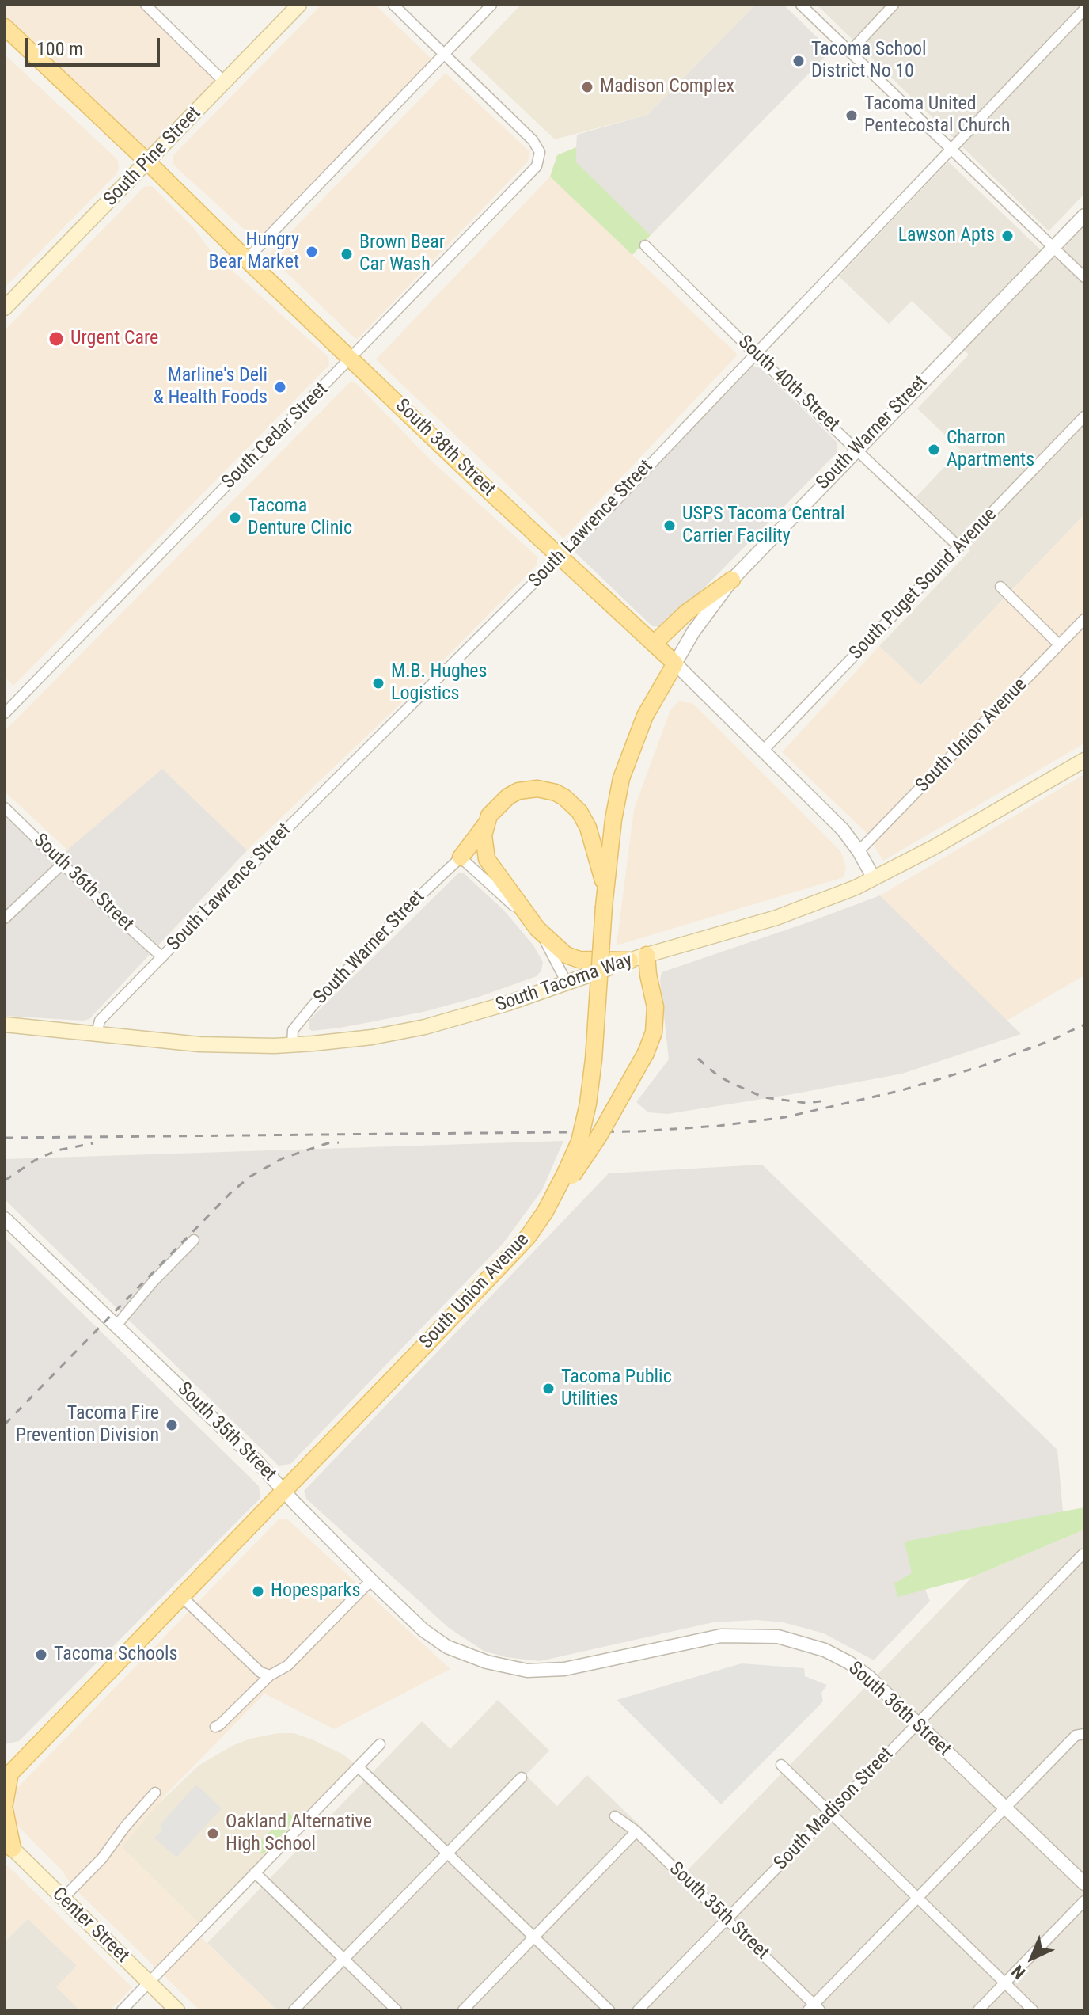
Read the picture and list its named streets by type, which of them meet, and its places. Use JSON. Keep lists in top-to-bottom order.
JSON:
{
  "streets": {
    "main road": [
      "South Pine Street",
      "South 38th Street",
      "South Union Avenue",
      "South Tacoma Way",
      "Center Street"
    ],
    "street": [
      "South 40th Street",
      "South Warner Street",
      "South Cedar Street",
      "South Lawrence Street",
      "South Puget Sound Avenue",
      "South 36th Street",
      "South 35th Street",
      "South Madison Street"
    ]
  },
  "crossings": [
    ["South Pine Street", "South 38th Street"],
    ["South 40th Street", "South Warner Street"],
    ["South 40th Street", "South Lawrence Street"],
    ["South 40th Street", "South Puget Sound Avenue"],
    ["South Warner Street", "South 38th Street"],
    ["South Warner Street", "South Union Avenue"],
    ["South Warner Street", "South Tacoma Way"],
    ["South Cedar Street", "South 38th Street"],
    ["South 38th Street", "South Lawrence Street"],
    ["South 38th Street", "South Puget Sound Avenue"],
    ["South 38th Street", "South Union Avenue"],
    ["South 38th Street", "South Tacoma Way"],
    ["South Lawrence Street", "South 36th Street"],
    ["South Lawrence Street", "South Tacoma Way"],
    ["South Union Avenue", "South 35th Street"],
    ["South 36th Street", "South 35th Street"],
    ["South 36th Street", "South Madison Street"],
    ["South 35th Street", "South Madison Street"]
  ],
  "places": [
    "Tacoma School District No 10",
    "Madison Complex",
    "Tacoma United Pentecostal Church",
    "Lawson Apts",
    "Hungry Bear Market",
    "Brown Bear Car Wash",
    "Urgent Care",
    "Marline's Deli & Health Foods",
    "Charron Apartments",
    "Tacoma Denture Clinic",
    "USPS Tacoma Central Carrier Facility",
    "M.B. Hughes Logistics",
    "Tacoma Public Utilities",
    "Tacoma Fire Prevention Division",
    "Hopesparks",
    "Tacoma Schools",
    "Oakland Alternative High School"
  ],
  "scale_bar": "100 m",
  "north": "bottom left"
}
